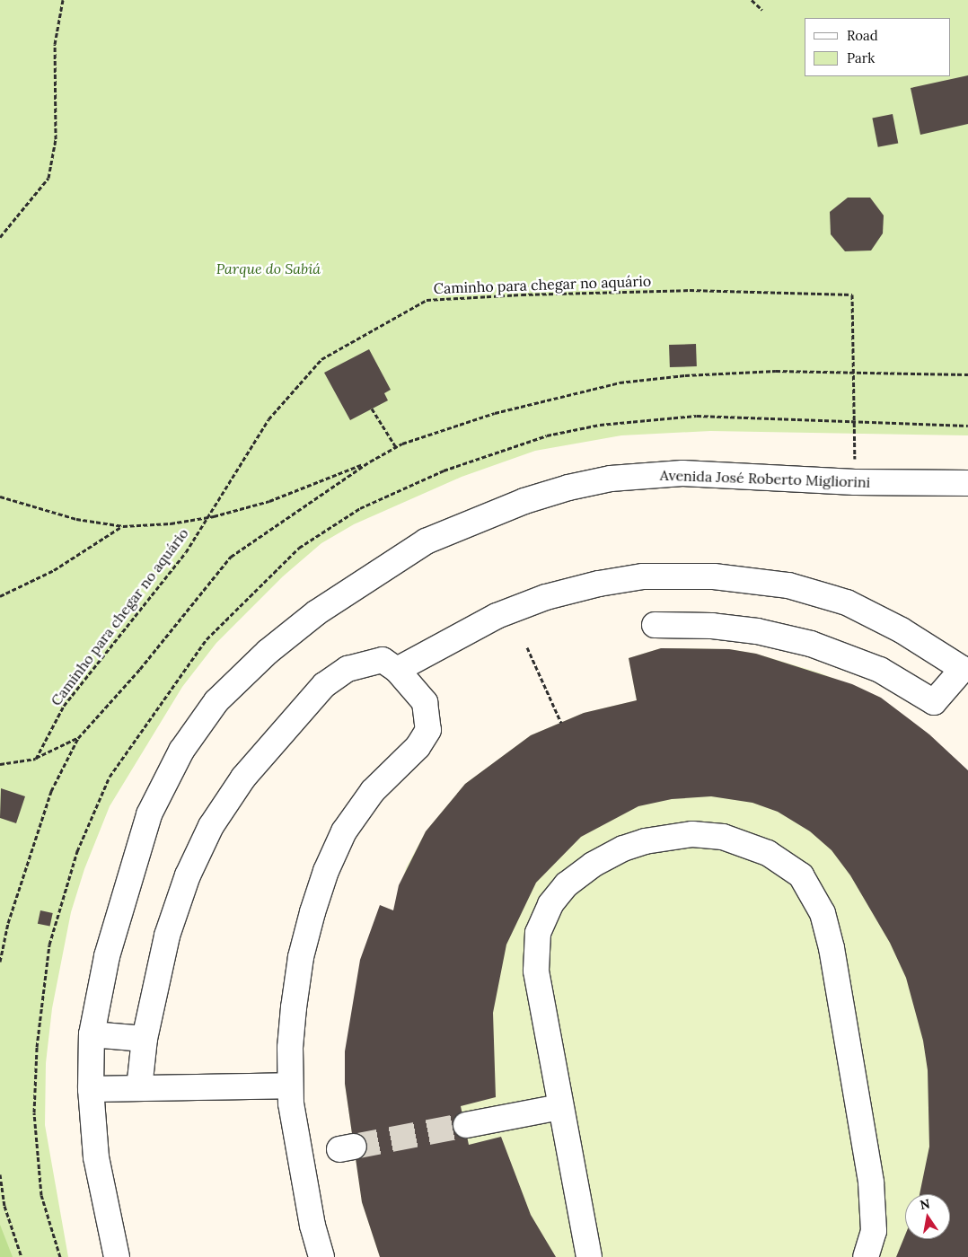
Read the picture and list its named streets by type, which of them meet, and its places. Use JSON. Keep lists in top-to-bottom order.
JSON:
{
  "streets": {
    "street": ["Avenida José Roberto Migliorini"],
    "path": ["Caminho para chegar no aquário"]
  },
  "crossings": [
    ["Caminho para chegar no aquário", "Avenida José Roberto Migliorini"]
  ],
  "parks": ["Parque do Sabiá"],
  "legend": ["Road", "Park"],
  "north": "top"
}
